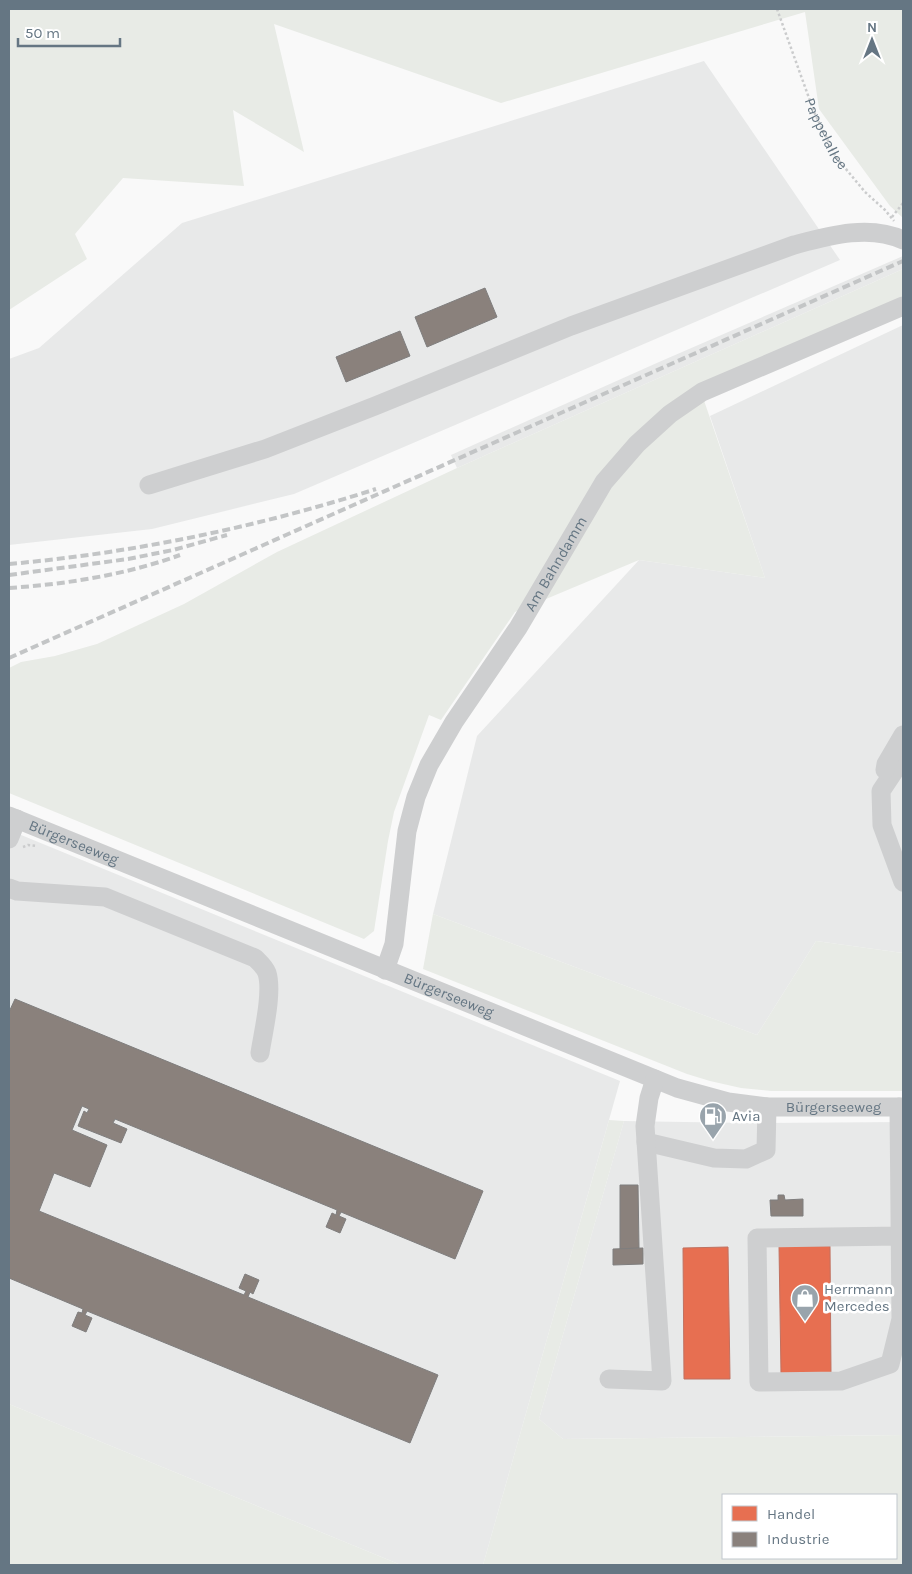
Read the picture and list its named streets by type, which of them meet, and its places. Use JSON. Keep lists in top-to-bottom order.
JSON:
{
  "streets": {
    "street": ["Am Bahndamm", "Bürgerseeweg"],
    "path": ["Pappelallee"]
  },
  "crossings": [
    ["Am Bahndamm", "Bürgerseeweg"]
  ],
  "places": {
    "fuel station": ["Avia"],
    "shop": ["Herrmann Mercedes"]
  },
  "legend": ["Handel", "Industrie"],
  "scale_bar": "50 m",
  "north": "top"
}
